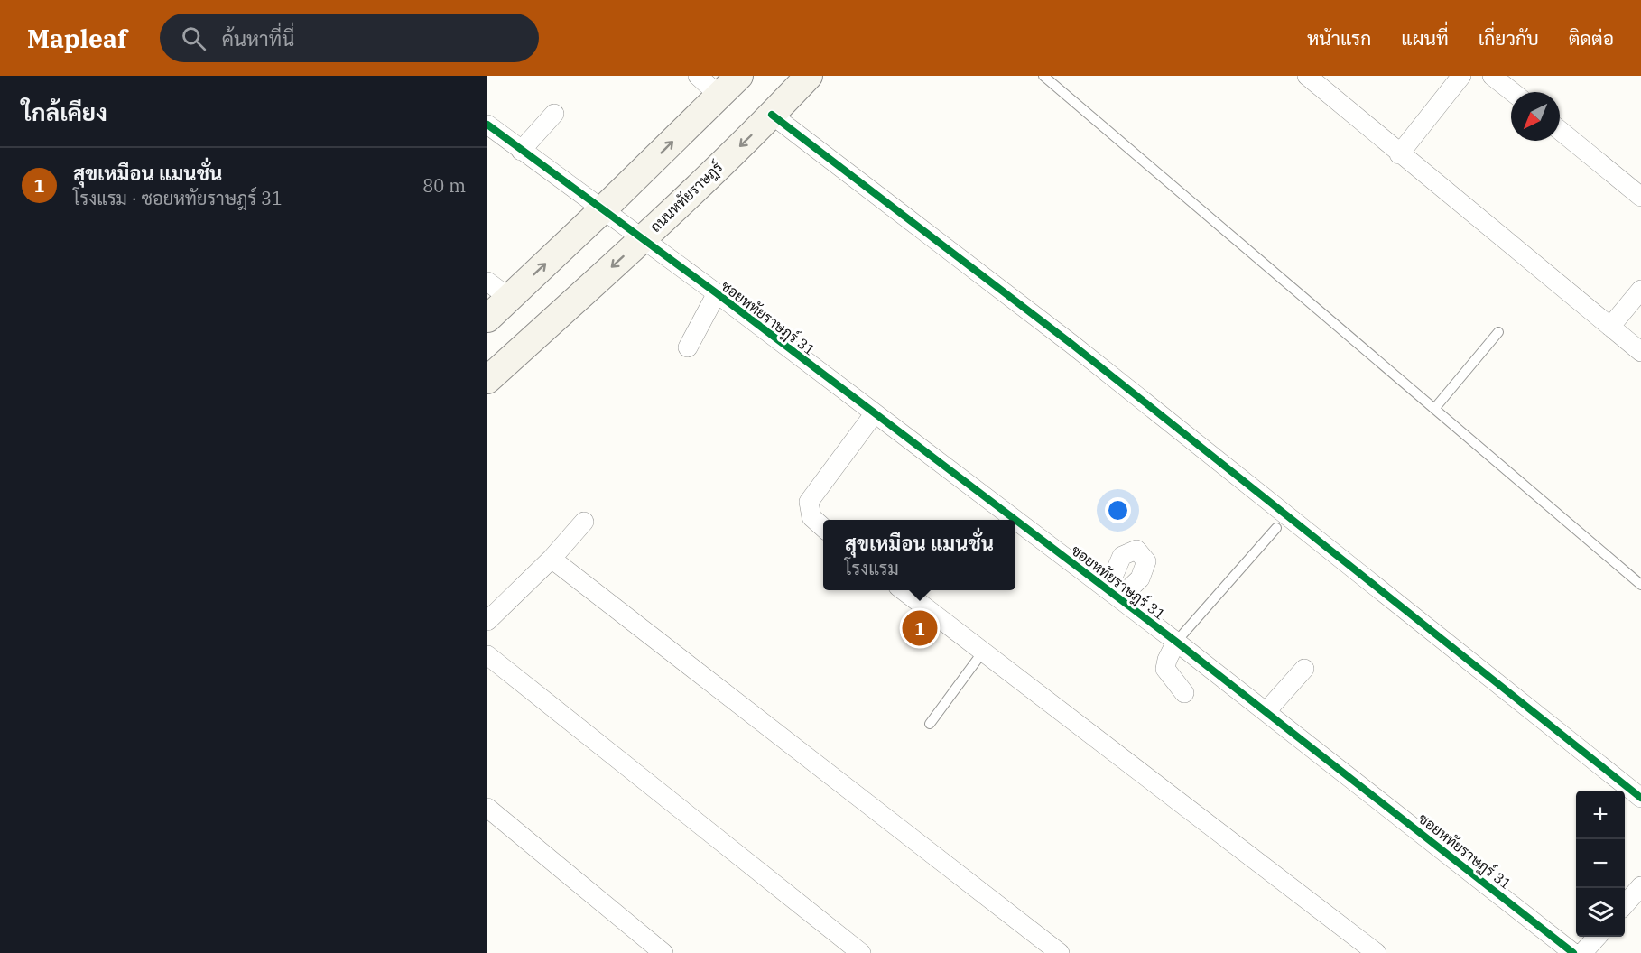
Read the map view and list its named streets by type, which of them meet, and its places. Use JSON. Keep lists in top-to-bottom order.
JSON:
{
  "streets": {
    "main road": ["ถนนหทัยราษฎร์"],
    "street": ["ซอยหทัยราษฎร์ 31"]
  },
  "crossings": [
    ["ถนนหทัยราษฎร์", "ซอยหทัยราษฎร์ 31"]
  ],
  "north": "bottom left",
  "page": {
    "header": "Mapleaf",
    "search": "ค้นหาที่นี่",
    "nav": [
      "หน้าแรก",
      "แผนที่",
      "เกี่ยวกับ",
      "ติดต่อ"
    ],
    "heading": "ใกล้เคียง",
    "list": [
      {
        "mark": "1",
        "name": "สุขเหมือน แมนชั่น",
        "note": "โรงแรม · ซอยหทัยราษฎร์ 31",
        "value": "80 m"
      }
    ],
    "popup": ["สุขเหมือน แมนชั่น", "โรงแรม"],
    "pins": "1",
    "map_buttons": ["+", "−"]
  }
}
